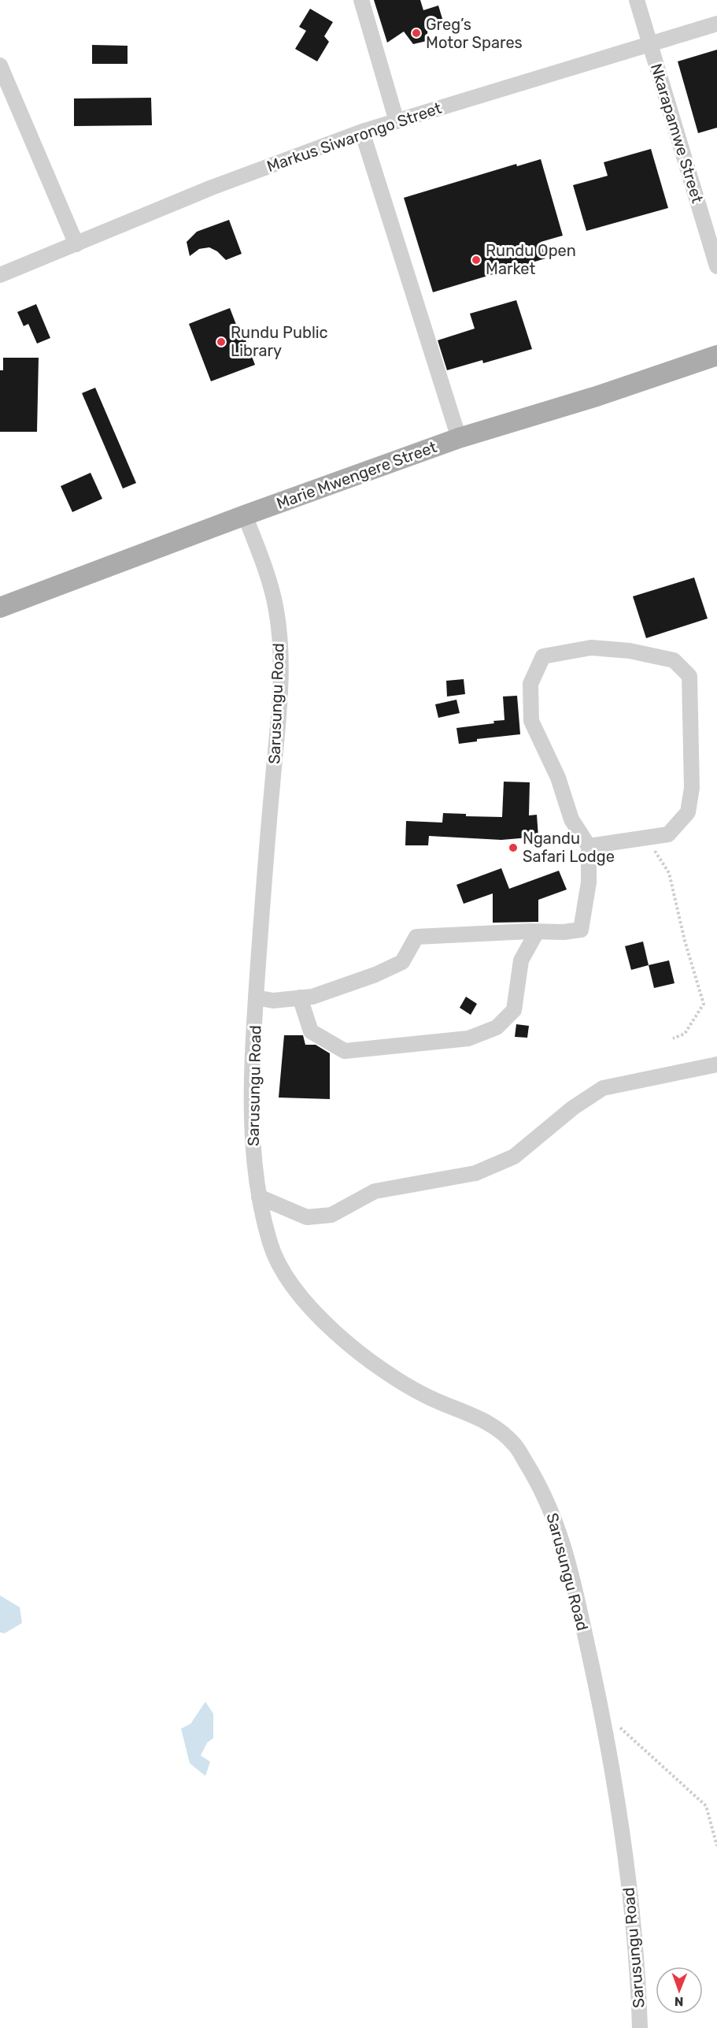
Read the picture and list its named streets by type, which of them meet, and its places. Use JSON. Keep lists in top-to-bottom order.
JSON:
{
  "streets": {
    "main road": ["Marie Mwengere Street"],
    "street": ["Nkarapamwe Street", "Markus Siwarongo Street", "Sarusungu Road"]
  },
  "crossings": [
    ["Nkarapamwe Street", "Markus Siwarongo Street"],
    ["Marie Mwengere Street", "Sarusungu Road"]
  ],
  "places": [
    "Greg’s Motor Spares",
    "Rundu Open Market",
    "Rundu Public Library",
    "Ngandu Safari Lodge"
  ],
  "north": "bottom"
}
